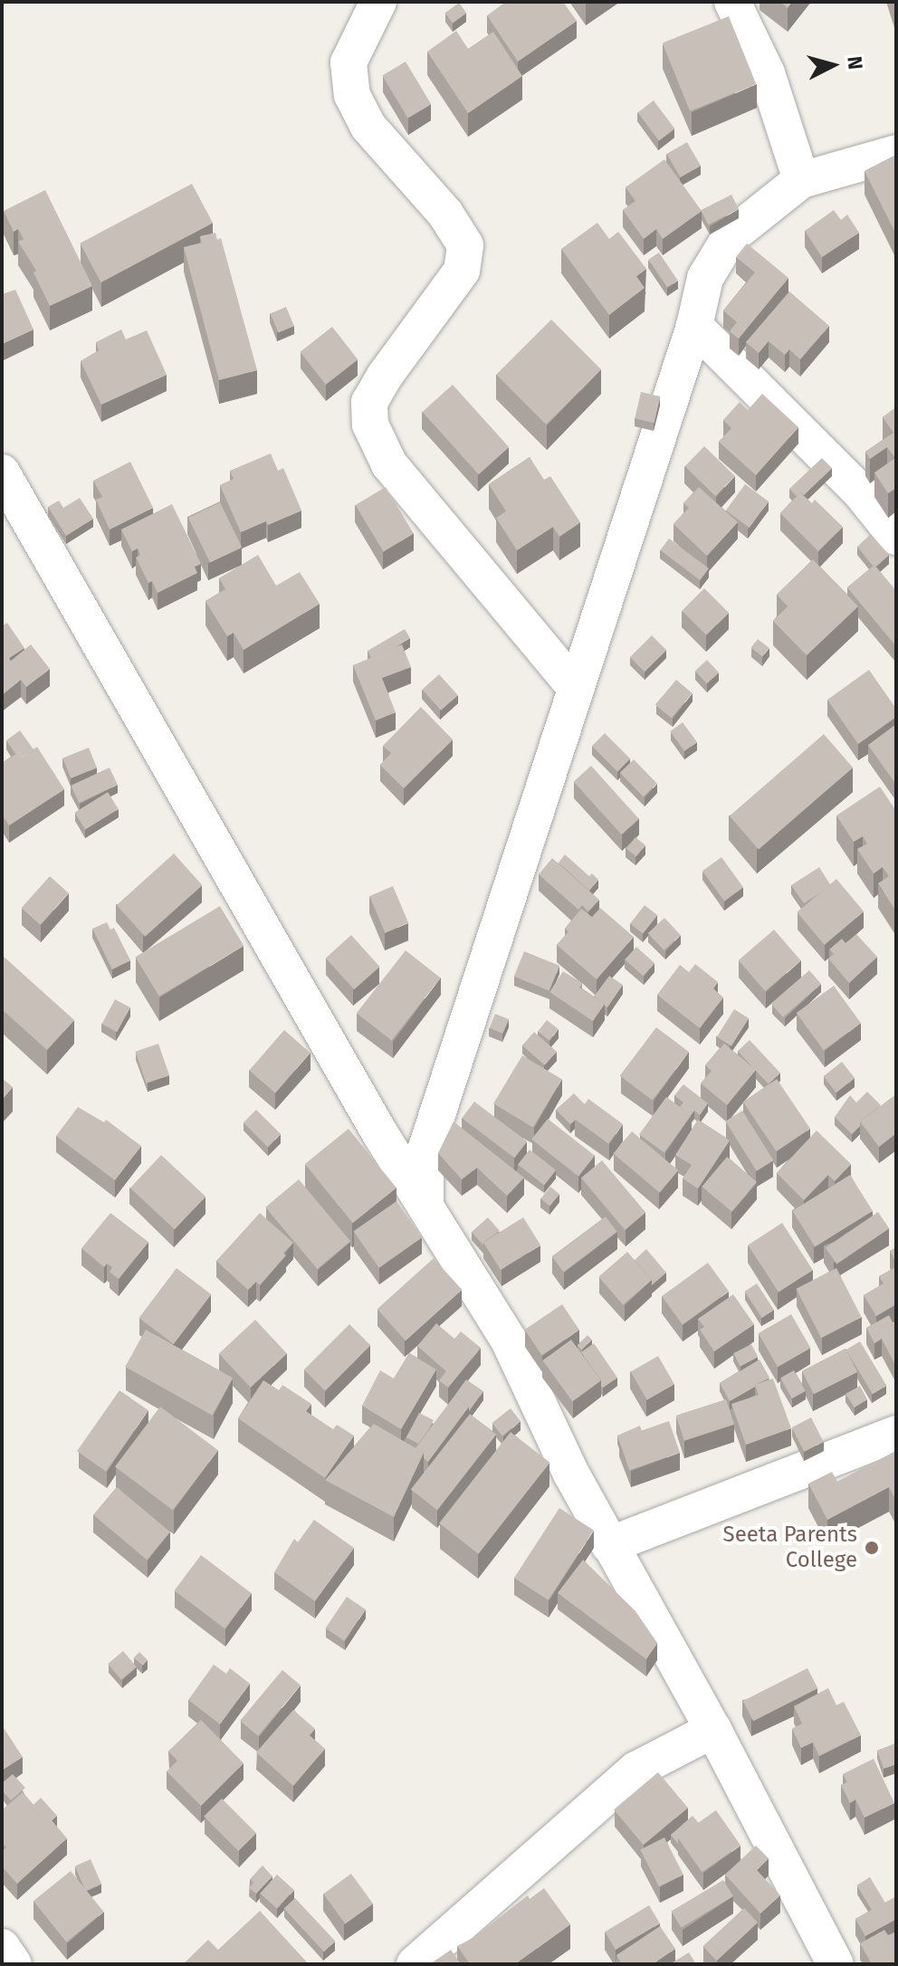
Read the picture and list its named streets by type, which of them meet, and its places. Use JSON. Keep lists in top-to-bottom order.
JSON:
{
  "places": ["Seeta Parents College"],
  "north": "right"
}
